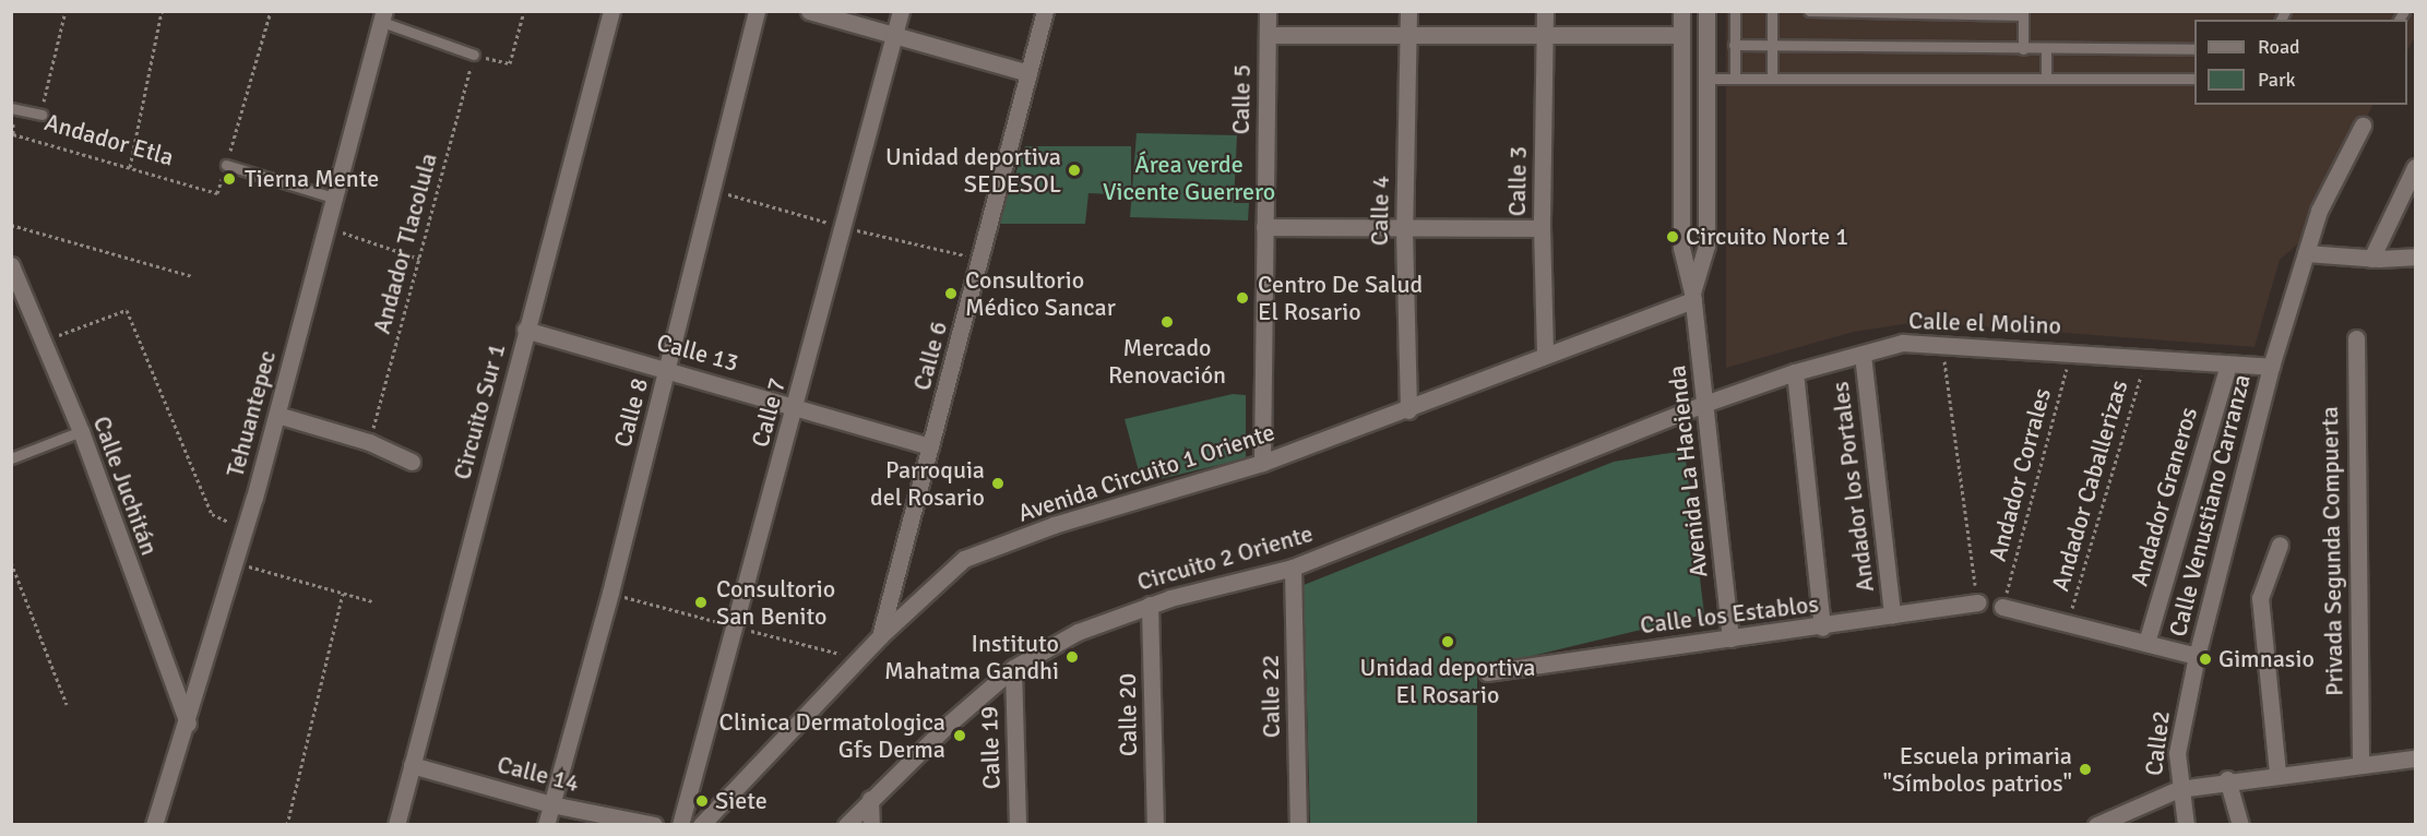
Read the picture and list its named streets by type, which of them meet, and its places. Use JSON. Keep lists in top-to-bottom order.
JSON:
{
  "streets": {
    "street": [
      "Calle 5",
      "Calle 3",
      "Calle 4",
      "Calle el Molino",
      "Calle 13",
      "Calle 6",
      "Circuito Sur 1",
      "Calle 8",
      "Calle 7",
      "Tehuantepec",
      "Avenida La Hacienda",
      "Avenida Circuito 1 Oriente",
      "Calle Juchitán",
      "Andador los Portales",
      "Andador Graneros",
      "Calle Venustiano Carranza",
      "Privada Segunda Compuerta",
      "Circuito 2 Oriente",
      "Calle los Establos",
      "Calle 22",
      "Calle 20",
      "Calle2",
      "Calle 19",
      "Calle 14"
    ],
    "lane": ["Andador Etla"],
    "path": ["Andador Tlacolula", "Andador Corrales", "Andador Caballerizas"]
  },
  "crossings": [
    ["Calle 5", "Avenida Circuito 1 Oriente"],
    ["Calle 3", "Avenida Circuito 1 Oriente"],
    ["Calle 4", "Avenida Circuito 1 Oriente"],
    ["Calle el Molino", "Avenida La Hacienda"],
    ["Calle el Molino", "Andador Corrales"],
    ["Calle el Molino", "Andador Caballerizas"],
    ["Calle el Molino", "Andador los Portales"],
    ["Calle el Molino", "Andador Graneros"],
    ["Calle el Molino", "Calle Venustiano Carranza"],
    ["Calle el Molino", "Circuito 2 Oriente"],
    ["Calle 13", "Calle 6"],
    ["Calle 13", "Circuito Sur 1"],
    ["Calle 13", "Calle 8"],
    ["Calle 13", "Calle 7"],
    ["Calle 6", "Avenida Circuito 1 Oriente"],
    ["Circuito Sur 1", "Calle 14"],
    ["Calle 8", "Calle 14"],
    ["Tehuantepec", "Calle Juchitán"],
    ["Avenida La Hacienda", "Avenida Circuito 1 Oriente"],
    ["Avenida La Hacienda", "Circuito 2 Oriente"],
    ["Avenida La Hacienda", "Calle los Establos"],
    ["Andador los Portales", "Calle los Establos"],
    ["Calle Venustiano Carranza", "Calle2"],
    ["Circuito 2 Oriente", "Calle 22"],
    ["Circuito 2 Oriente", "Calle 20"],
    ["Circuito 2 Oriente", "Calle 19"]
  ],
  "parks": ["Área verde Vicente Guerrero"],
  "places": [
    "Unidad deportiva SEDESOL",
    "Tierna Mente",
    "Circuito Norte 1",
    "Consultorio Médico Sancar",
    "Centro De Salud El Rosario",
    "Mercado Renovación",
    "Parroquia del Rosario",
    "Consultorio San Benito",
    "Unidad deportiva El Rosario",
    "Instituto Mahatma Gandhi",
    "Gimnasio",
    "Clinica Dermatologica Gfs Derma",
    "Escuela primaria \"Símbolos patrios\"",
    "Siete"
  ],
  "legend": ["Road", "Park"]
}
